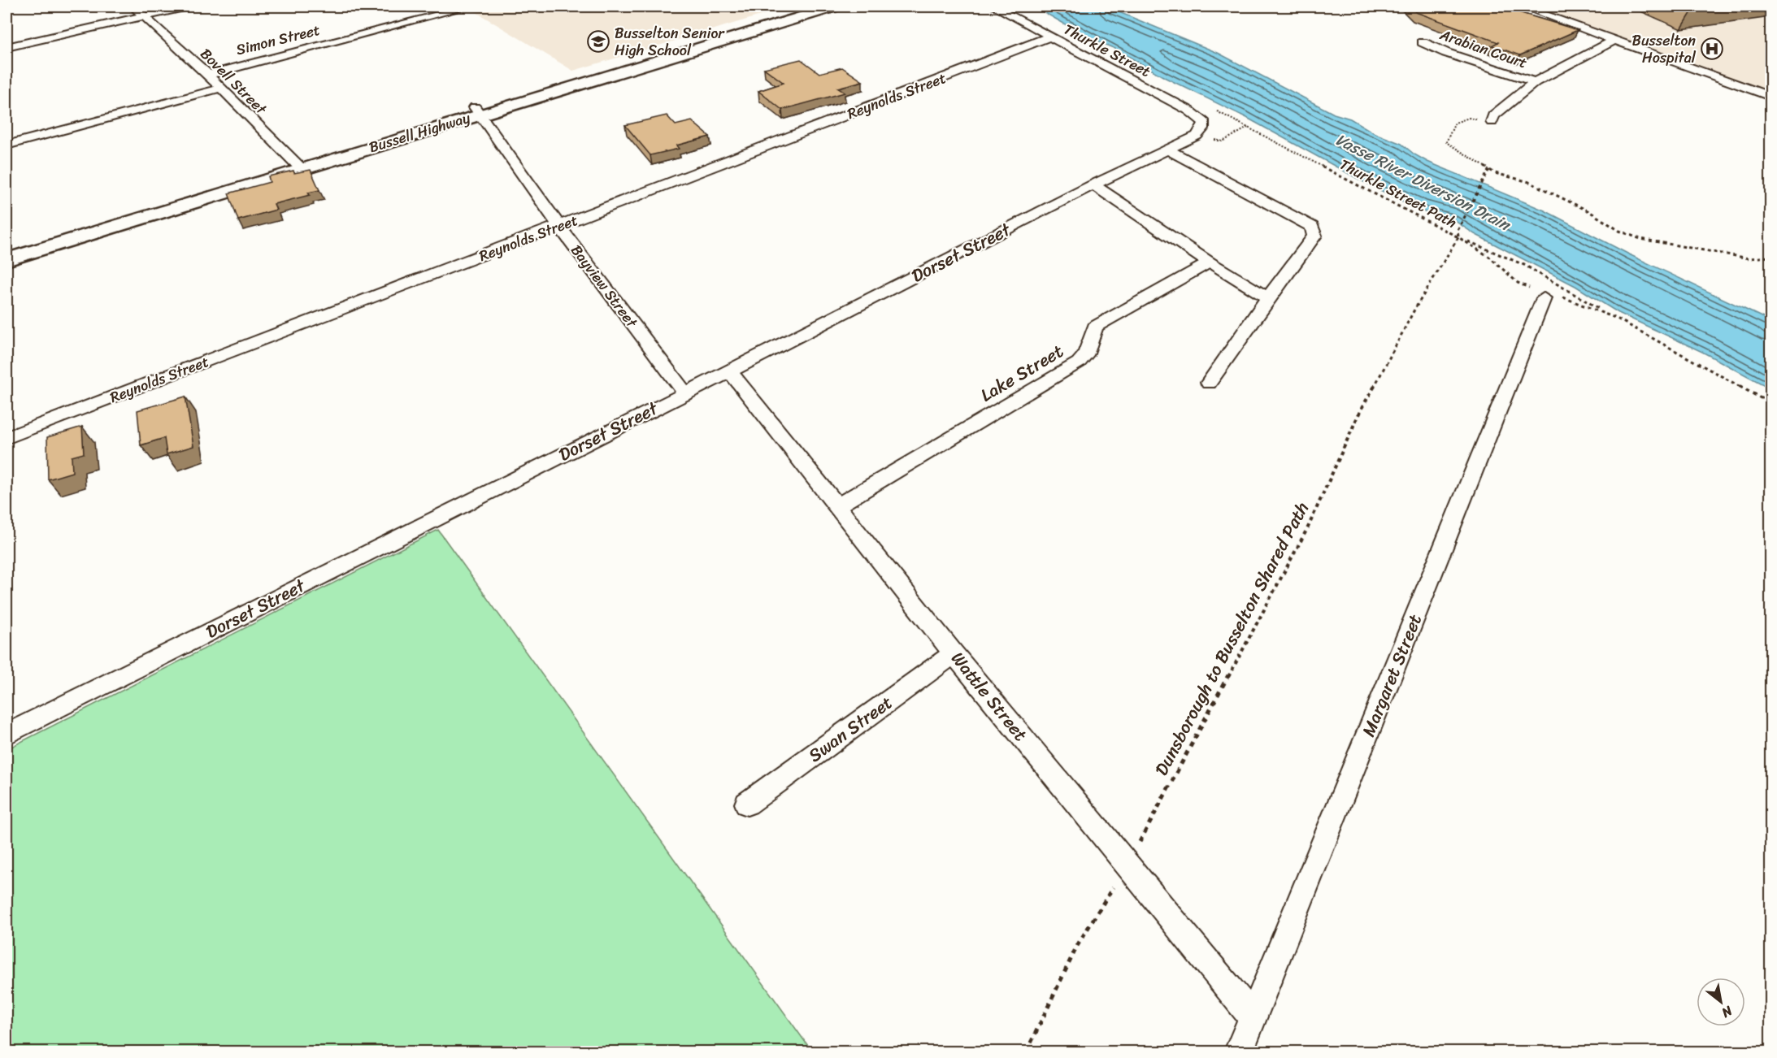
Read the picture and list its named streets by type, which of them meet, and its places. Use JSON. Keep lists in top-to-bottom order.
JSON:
{
  "streets": {
    "main road": ["Bussell Highway"],
    "street": [
      "Simon Street",
      "Arabian Court",
      "Thurkle Street",
      "Bovell Street",
      "Reynolds Street",
      "Dorset Street",
      "Bayview Street",
      "Lake Street",
      "Margaret Street",
      "Wattle Street",
      "Swan Street"
    ],
    "path": ["Thurkle Street Path", "Dunsborough to Busselton Shared Path"]
  },
  "crossings": [
    ["Simon Street", "Bovell Street"],
    ["Thurkle Street", "Reynolds Street"],
    ["Thurkle Street", "Thurkle Street Path"],
    ["Thurkle Street", "Dorset Street"],
    ["Bovell Street", "Bussell Highway"],
    ["Reynolds Street", "Bayview Street"],
    ["Bussell Highway", "Bayview Street"],
    ["Thurkle Street Path", "Dorset Street"],
    ["Thurkle Street Path", "Dunsborough to Busselton Shared Path"],
    ["Thurkle Street Path", "Margaret Street"],
    ["Dorset Street", "Bayview Street"],
    ["Dorset Street", "Wattle Street"],
    ["Lake Street", "Wattle Street"],
    ["Dunsborough to Busselton Shared Path", "Wattle Street"],
    ["Margaret Street", "Wattle Street"],
    ["Wattle Street", "Swan Street"]
  ],
  "water": ["Vasse River Diversion Drain"],
  "places": {
    "school or university": ["Busselton Senior High School"],
    "hospital": ["Busselton Hospital"]
  },
  "north": "bottom right"
}
